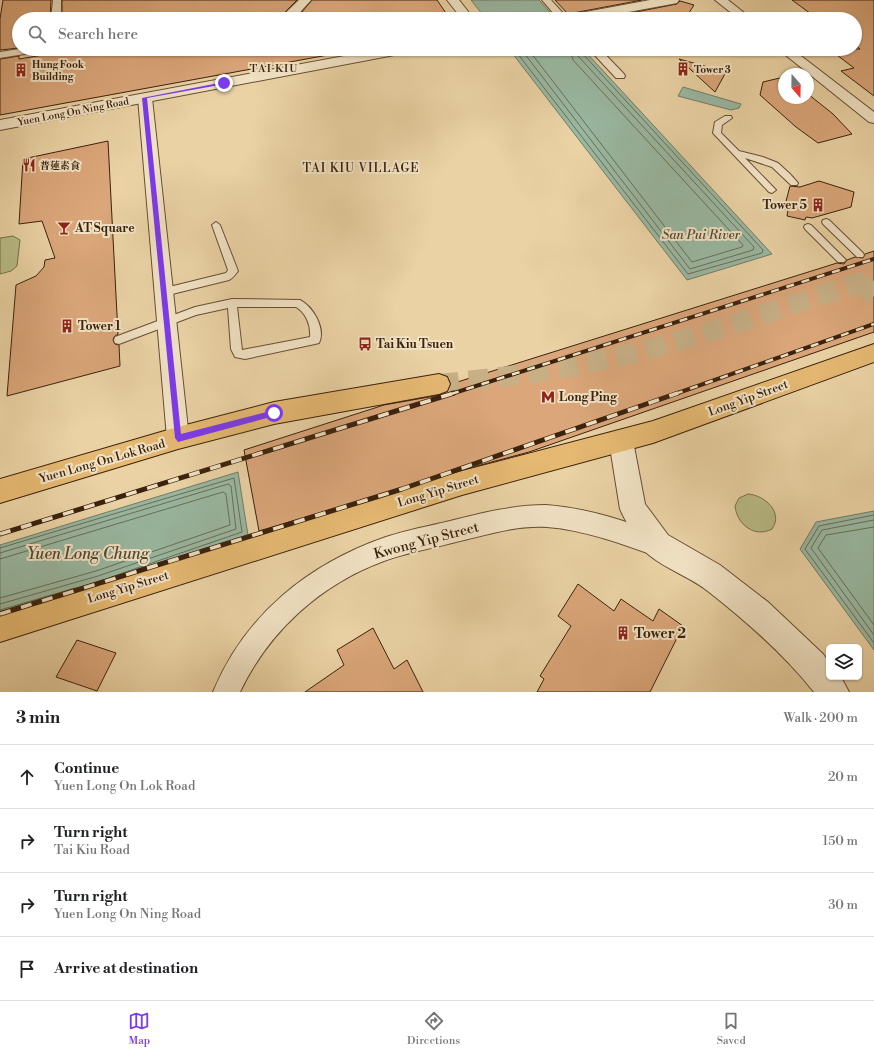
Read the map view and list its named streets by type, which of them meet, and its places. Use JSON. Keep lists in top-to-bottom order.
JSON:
{
  "streets": {
    "main road": ["Long Yip Street", "Yuen Long On Lok Road"],
    "street": ["Yuen Long On Ning Road", "Kwong Yip Street"]
  },
  "crossings": [
    ["Long Yip Street", "Kwong Yip Street"]
  ],
  "districts": ["TAI KIU", "TAI KIU VILLAGE"],
  "water": ["San Pui River", "Yuen Long Chung"],
  "places": {
    "building": [
      "Tower 3",
      "Hung Fook Building",
      "Tower 5",
      "Tower 1",
      "Tower 2"
    ],
    "restaurant": ["普蓮素食"],
    "bar": ["AT Square"],
    "bus stop": ["Tai Kiu Tsuen"],
    "metro station": ["Long Ping"]
  },
  "north": "bottom",
  "page": {
    "search": "Search here",
    "heading": ["3 min", "Walk · 200 m"],
    "list": [
      ["Continue", "Yuen Long On Lok Road", "20 m"],
      ["Turn right", "Tai Kiu Road", "150 m"],
      ["Turn right", "Yuen Long On Ning Road", "30 m"],
      "Arrive at destination"
    ],
    "nav": ["Map", "Directions", "Saved"]
  }
}
